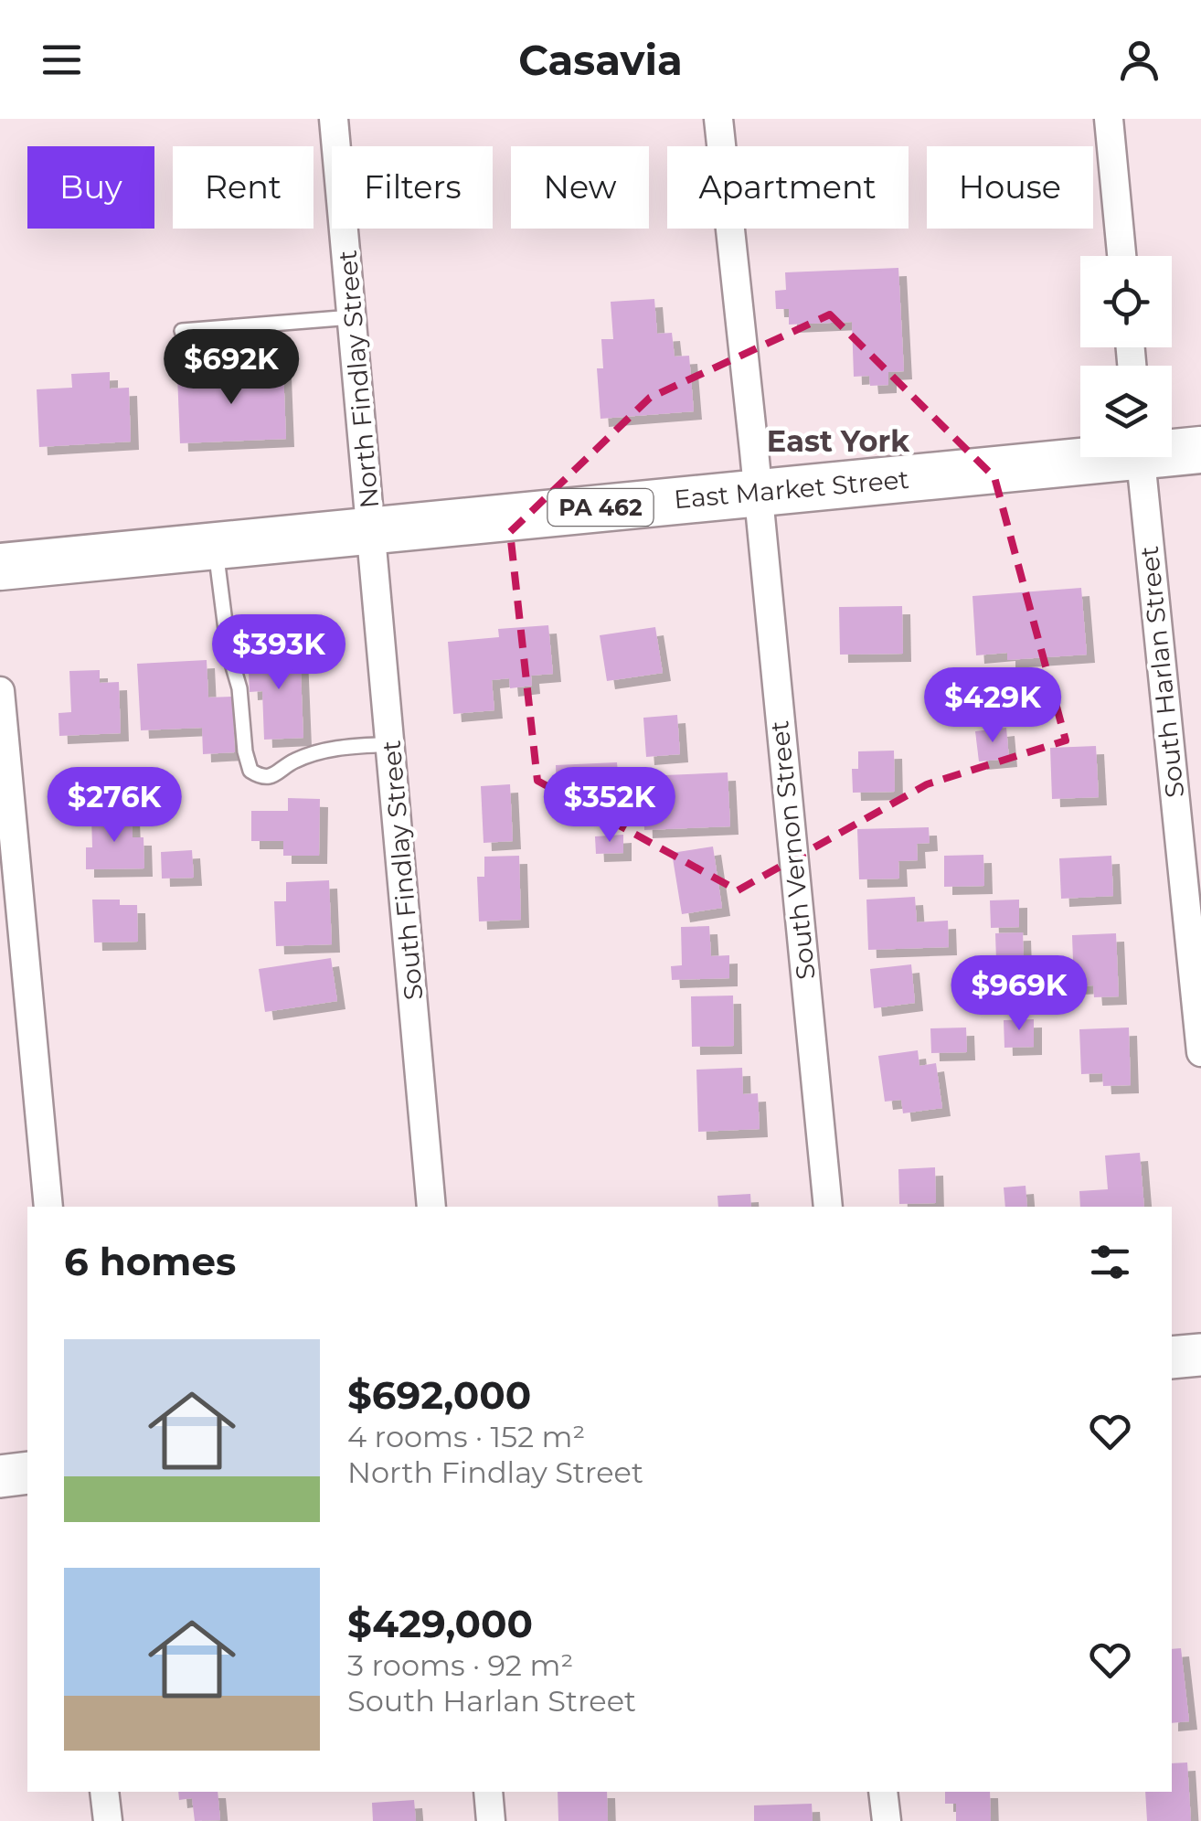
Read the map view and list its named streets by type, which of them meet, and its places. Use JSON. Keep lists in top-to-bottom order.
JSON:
{
  "streets": {
    "main road": ["East Market Street", "PA 462"],
    "street": [
      "North Findlay Street",
      "South Harlan Street",
      "South Vernon Street",
      "South Findlay Street"
    ]
  },
  "crossings": [
    ["North Findlay Street", "East Market Street"],
    ["North Findlay Street", "South Findlay Street"],
    ["East Market Street", "South Vernon Street"],
    ["East Market Street", "South Findlay Street"]
  ],
  "districts": ["East York"],
  "page": {
    "header": "Casavia",
    "chip": [
      "Buy",
      "Rent",
      "Filters",
      "New",
      "Apartment",
      "House"
    ],
    "price": [
      "$692K",
      "$393K",
      "$429K",
      "$276K",
      "$352K",
      "$969K"
    ],
    "heading": "6 homes",
    "list": [
      {
        "name": "$692,000",
        "note": "4 rooms · 152 m² · North Findlay Street"
      },
      {
        "name": "$429,000",
        "note": "3 rooms · 92 m² · South Harlan Street"
      }
    ]
  }
}
